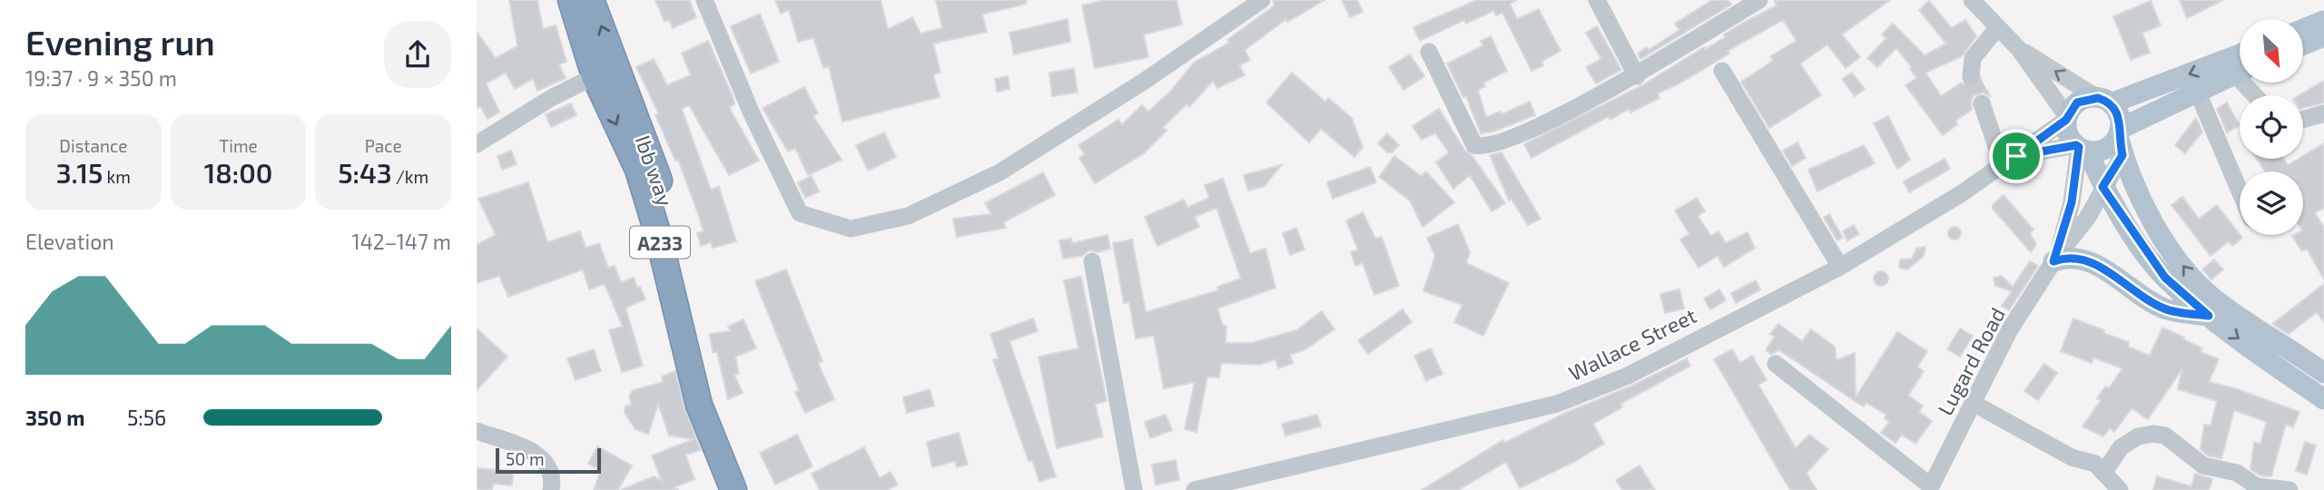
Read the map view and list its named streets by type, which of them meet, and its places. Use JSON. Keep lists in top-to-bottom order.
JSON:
{
  "streets": {
    "highway": ["Ibb way", "A233"],
    "street": ["Wallace Street", "Lugard Road"]
  },
  "scale_bar": "50 m",
  "north": "bottom right",
  "page": {
    "heading": ["Evening run", "19:37 · 9 × 350 m"],
    "stats": [
      ["Distance", "3.15 km"],
      ["Time", "18:00"],
      ["Pace", "5:43 /km"]
    ],
    "chart": ["Elevation", "142–147 m"],
    "list": [
      {
        "name": "350 m",
        "note": "5:56"
      }
    ],
    "scale": "50 m"
  }
}
